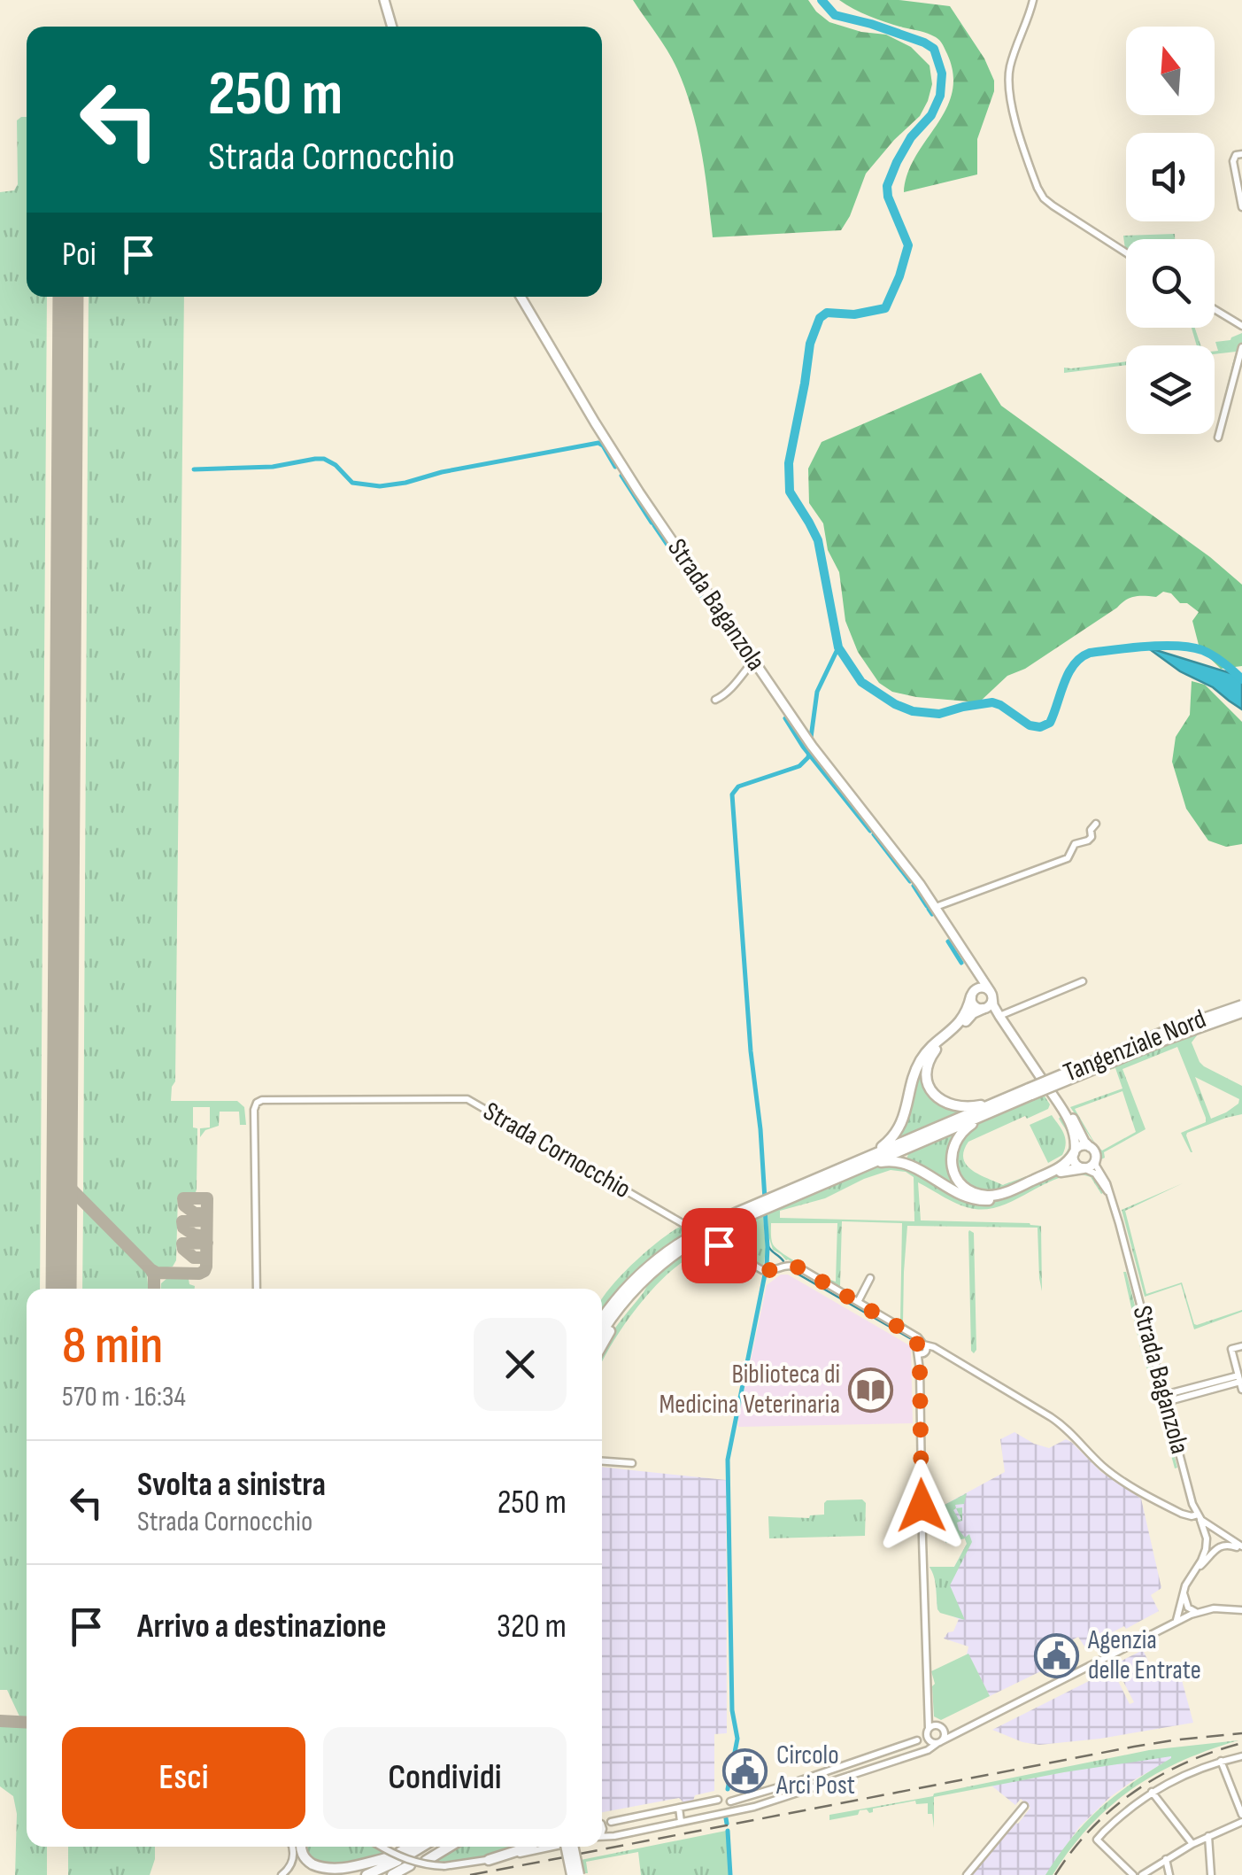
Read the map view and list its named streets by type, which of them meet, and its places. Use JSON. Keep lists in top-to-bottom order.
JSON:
{
  "streets": {
    "highway": ["Tangenziale Nord"],
    "main road": ["Strada Baganzola"],
    "street": ["Strada Cornocchio"]
  },
  "places": {
    "library": ["Biblioteca di Medicina Veterinaria"],
    "public building": ["Agenzia delle Entrate", "Circolo Arci Post"]
  },
  "north": "top",
  "page": {
    "turn": ["250 m", "Strada Cornocchio"],
    "then": "Poi",
    "heading": ["8 min", "570 m · 16:34"],
    "list": [
      {
        "name": "Svolta a sinistra",
        "note": "Strada Cornocchio",
        "value": "250 m"
      },
      {
        "name": "Arrivo a destinazione",
        "value": "320 m"
      }
    ],
    "buttons": ["Esci", "Condividi"]
  }
}
